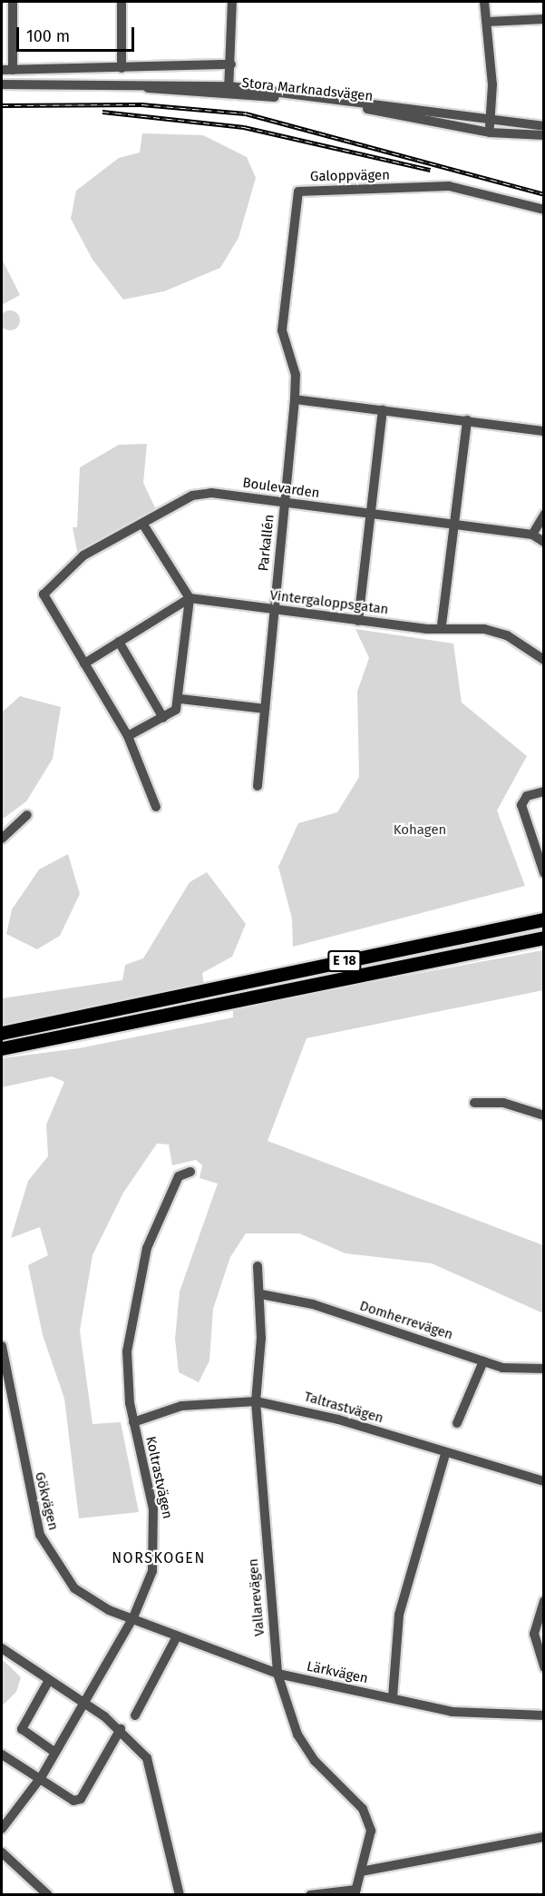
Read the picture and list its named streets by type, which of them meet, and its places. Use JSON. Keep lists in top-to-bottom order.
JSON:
{
  "streets": {
    "highway": ["E 18"],
    "street": [
      "Stora Marknadsvägen",
      "Galoppvägen",
      "Boulevarden",
      "Parkallén",
      "Vintergaloppsgatan",
      "Domherrevägen",
      "Taltrastvägen",
      "Koltrastvägen",
      "Gökvägen",
      "Vallarevägen",
      "Lärkvägen"
    ]
  },
  "crossings": [
    ["Galoppvägen", "Parkallén"],
    ["Boulevarden", "Parkallén"],
    ["Parkallén", "Vintergaloppsgatan"],
    ["Domherrevägen", "Vallarevägen"],
    ["Taltrastvägen", "Koltrastvägen"],
    ["Taltrastvägen", "Vallarevägen"],
    ["Koltrastvägen", "Gökvägen"],
    ["Koltrastvägen", "Lärkvägen"],
    ["Gökvägen", "Lärkvägen"],
    ["Vallarevägen", "Lärkvägen"]
  ],
  "districts": ["NORSKOGEN"],
  "parks": ["Kohagen"],
  "scale_bar": "100 m"
}
